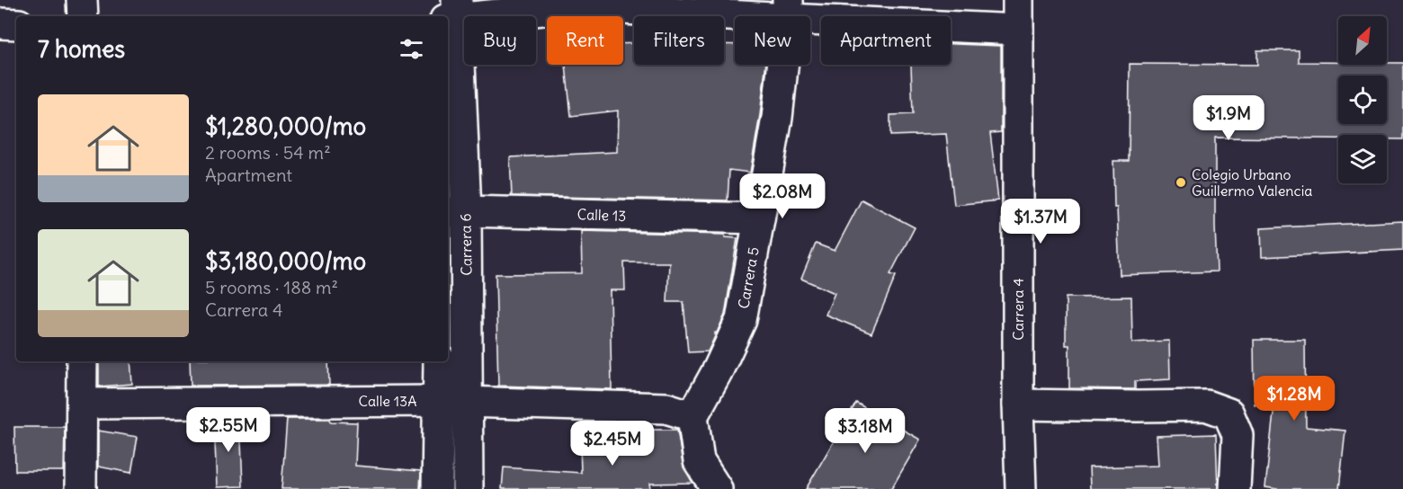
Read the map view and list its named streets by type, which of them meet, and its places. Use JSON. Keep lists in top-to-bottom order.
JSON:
{
  "streets": {
    "street": [
      "Calle 13",
      "Carrera 6",
      "Carrera 5",
      "Carrera 4",
      "Calle 13A"
    ]
  },
  "crossings": [
    ["Calle 13", "Carrera 6"],
    ["Calle 13", "Carrera 5"],
    ["Carrera 6", "Calle 13A"],
    ["Carrera 5", "Calle 13A"]
  ],
  "places": ["Colegio Urbano Guillermo Valencia"],
  "north": "top right",
  "page": {
    "chip": [
      "Buy",
      "Rent",
      "Filters",
      "New",
      "Apartment"
    ],
    "heading": "7 homes",
    "list": [
      {
        "name": "$1,280,000/mo",
        "note": "2 rooms · 54 m² · Apartment"
      },
      {
        "name": "$3,180,000/mo",
        "note": "5 rooms · 188 m² · Carrera 4"
      }
    ],
    "price": [
      "$1.9M",
      "$2.08M",
      "$1.37M",
      "$1.28M",
      "$2.55M",
      "$3.18M",
      "$2.45M"
    ]
  }
}
